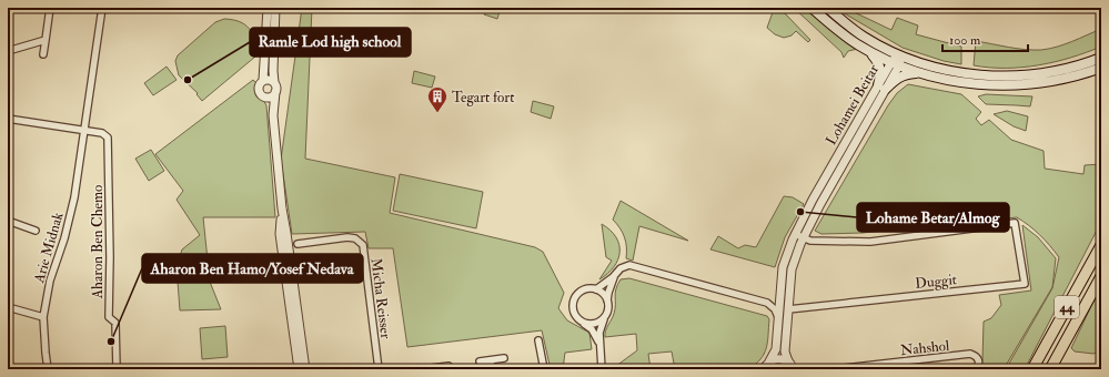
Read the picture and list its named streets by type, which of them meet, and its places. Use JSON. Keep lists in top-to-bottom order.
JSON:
{
  "streets": {
    "highway": ["44"],
    "street": [
      "Lohamei Beitar",
      "Aharon Ben Chemo",
      "Arie Midnak",
      "Duggit",
      "Micha Reisser",
      "Nahshol"
    ]
  },
  "crossings": [
    ["Lohamei Beitar", "Duggit"],
    ["Aharon Ben Chemo", "Arie Midnak"]
  ],
  "places": {
    "other": ["Ramle Lod high school", "Lohame Betar/Almog", "Aharon Ben Hamo/Yosef Nedava"],
    "building": ["Tegart fort"]
  },
  "scale_bar": "100 m"
}
